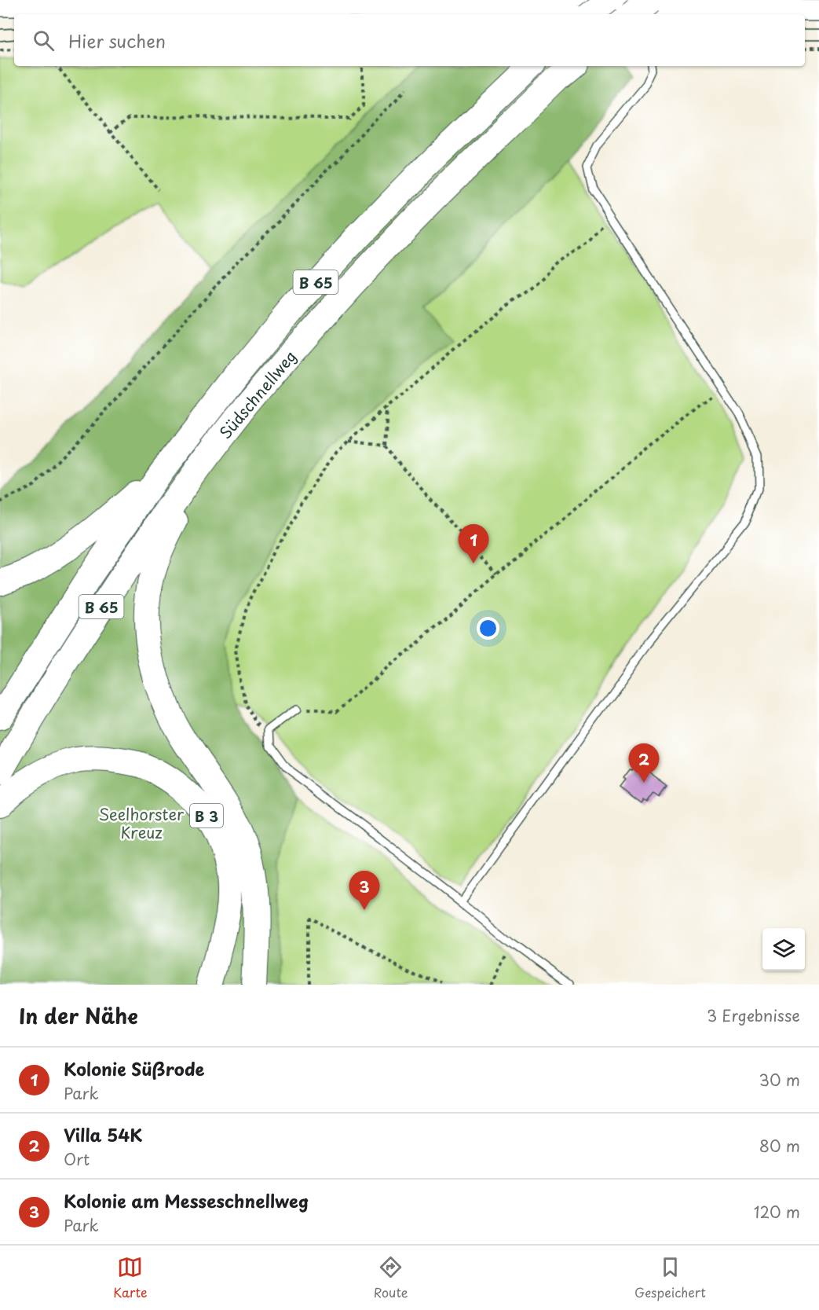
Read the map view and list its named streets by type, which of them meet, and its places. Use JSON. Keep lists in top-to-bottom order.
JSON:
{
  "streets": {
    "highway": ["B 65", "Südschnellweg", "B 3"]
  },
  "parks": ["Seelhorster Kreuz"],
  "page": {
    "search": "Hier suchen",
    "pins": ["1", "2", "3"],
    "heading": ["In der Nähe", "3 Ergebnisse"],
    "list": [
      {
        "mark": "1",
        "name": "Kolonie Süßrode",
        "note": "Park",
        "value": "30 m"
      },
      {
        "mark": "2",
        "name": "Villa 54K",
        "note": "Ort",
        "value": "80 m"
      },
      {
        "mark": "3",
        "name": "Kolonie am Messeschnellweg",
        "note": "Park",
        "value": "120 m"
      }
    ],
    "nav": ["Karte", "Route", "Gespeichert"]
  }
}
